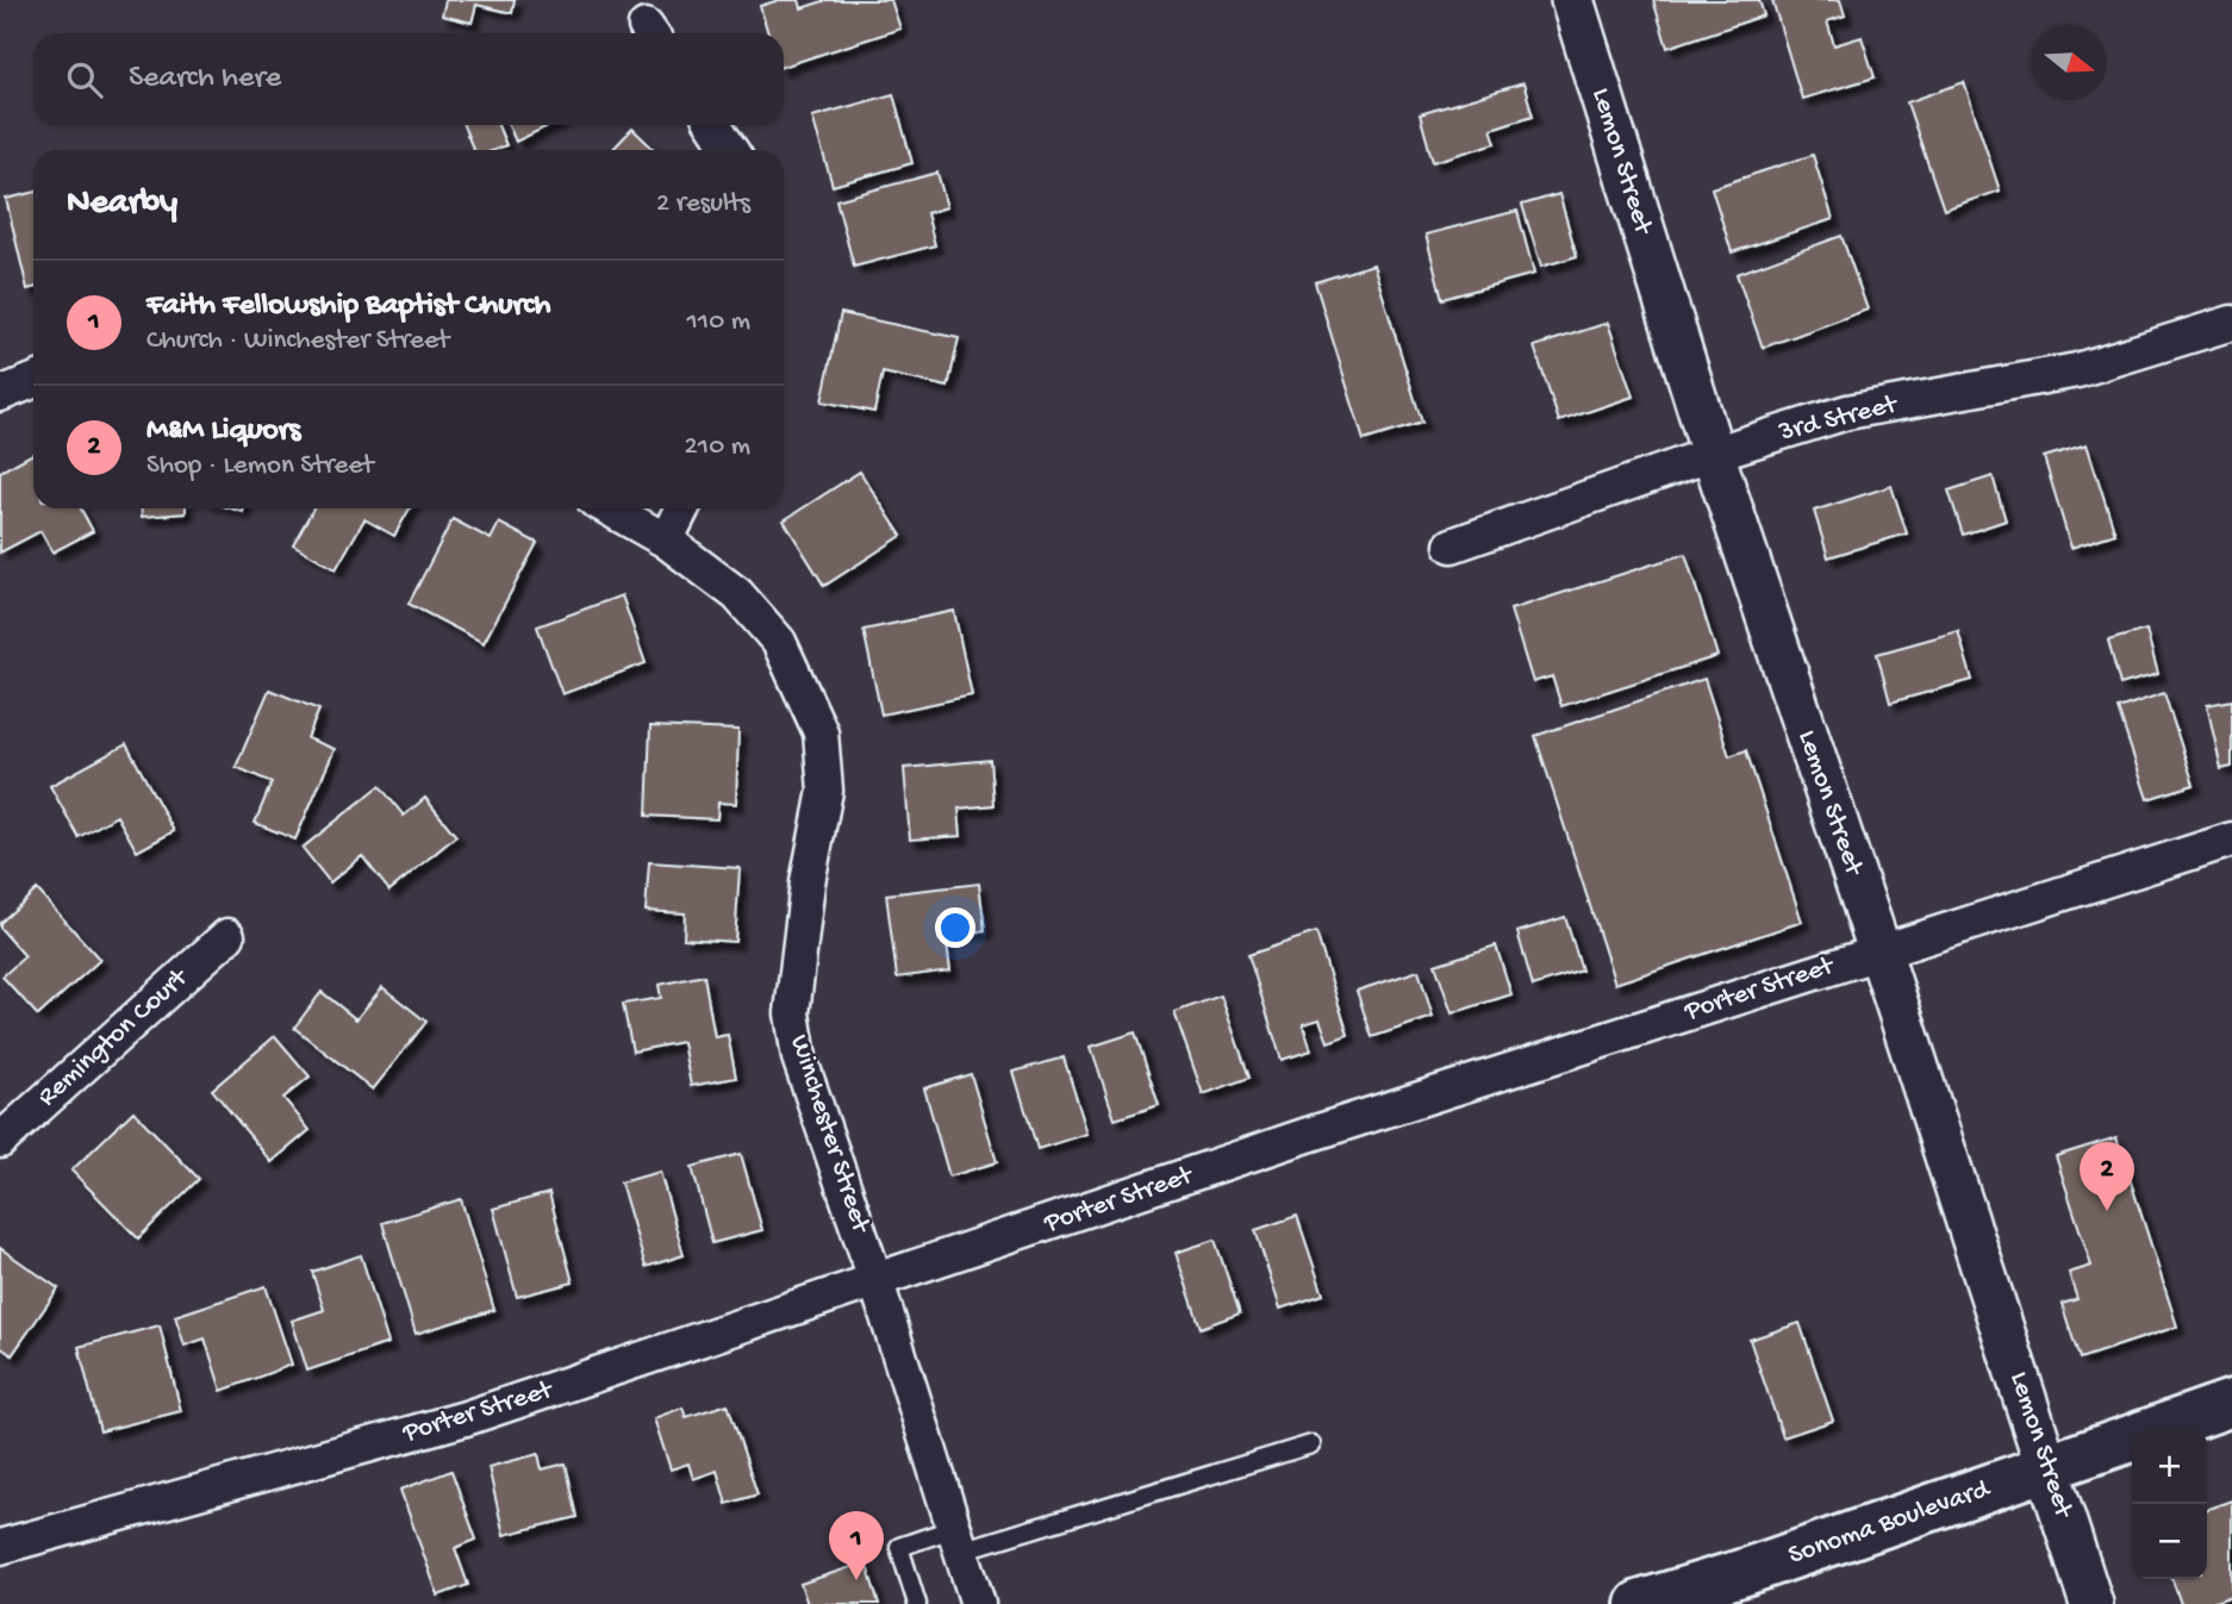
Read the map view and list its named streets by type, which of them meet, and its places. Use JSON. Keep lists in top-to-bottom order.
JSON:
{
  "streets": {
    "main road": ["Sonoma Boulevard"],
    "street": [
      "Lemon Street",
      "3rd Street",
      "Porter Street",
      "Remington Court",
      "Winchester Street"
    ]
  },
  "crossings": [
    ["Lemon Street", "3rd Street"],
    ["Lemon Street", "Porter Street"],
    ["Lemon Street", "Sonoma Boulevard"],
    ["Porter Street", "Winchester Street"]
  ],
  "north": "right",
  "page": {
    "search": "Search here",
    "heading": ["Nearby", "2 results"],
    "list": [
      {
        "mark": "1",
        "name": "Faith Fellowship Baptist Church",
        "note": "Church · Winchester Street",
        "value": "110 m"
      },
      {
        "mark": "2",
        "name": "M&M Liquors",
        "note": "Shop · Lemon Street",
        "value": "210 m"
      }
    ],
    "pins": ["2", "1"],
    "map_buttons": ["+", "−"]
  }
}
